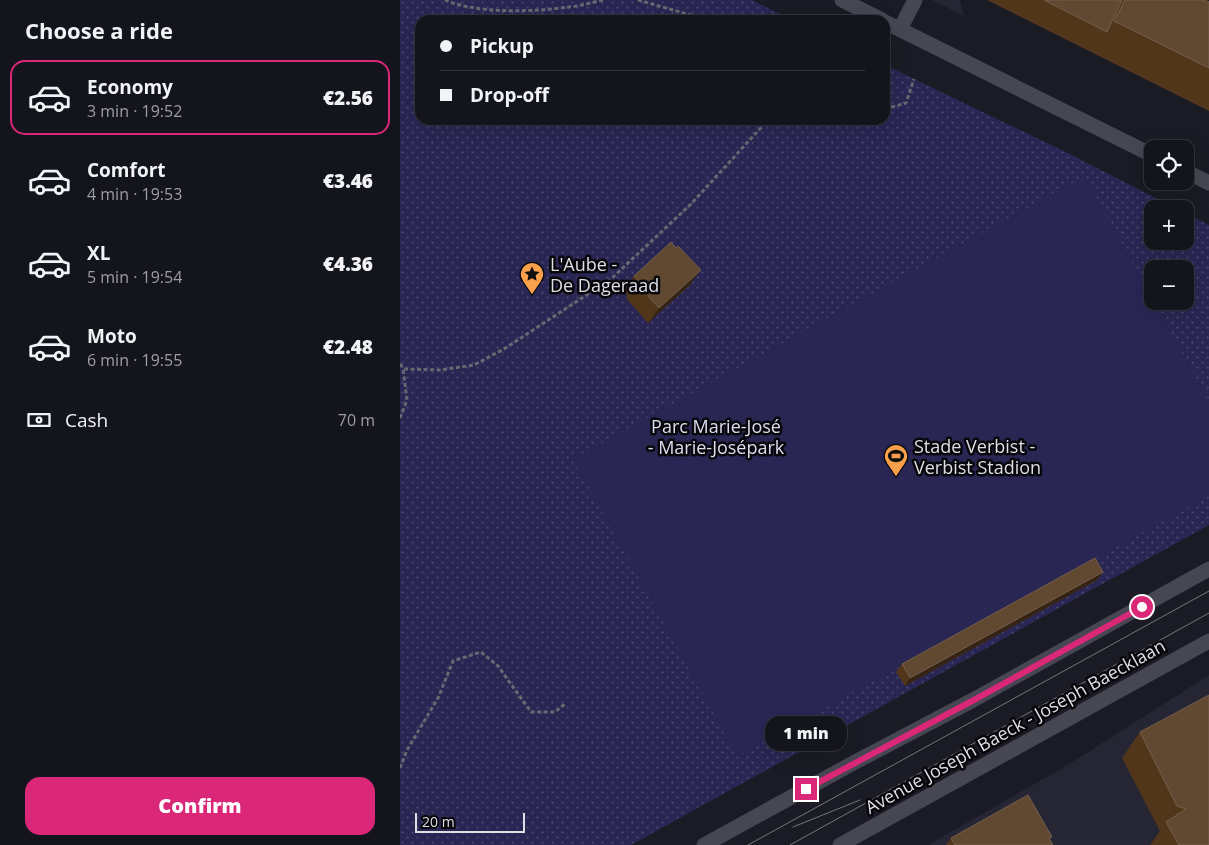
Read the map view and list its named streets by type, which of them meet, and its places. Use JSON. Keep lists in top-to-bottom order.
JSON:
{
  "streets": {
    "street": ["Avenue Joseph Baeck - Joseph Baecklaan"]
  },
  "parks": ["Parc Marie-José - Marie-Josépark"],
  "places": {
    "place": ["L'Aube - De Dageraad"],
    "sports": ["Stade Verbist - Verbist Stadion"]
  },
  "scale_bar": "20 m",
  "page": {
    "heading": "Choose a ride",
    "banner": ["Pickup", "Drop-off"],
    "list": [
      {
        "name": "Economy",
        "note": "3 min · 19:52",
        "value": "€2.56"
      },
      {
        "name": "Comfort",
        "note": "4 min · 19:53",
        "value": "€3.46"
      },
      {
        "name": "XL",
        "note": "5 min · 19:54",
        "value": "€4.36"
      },
      {
        "name": "Moto",
        "note": "6 min · 19:55",
        "value": "€2.48"
      }
    ],
    "map_buttons": ["+", "−"],
    "pay": ["Cash", "70 m"],
    "bubble": "1 min",
    "buttons": "Confirm",
    "scale": "20 m"
  }
}
